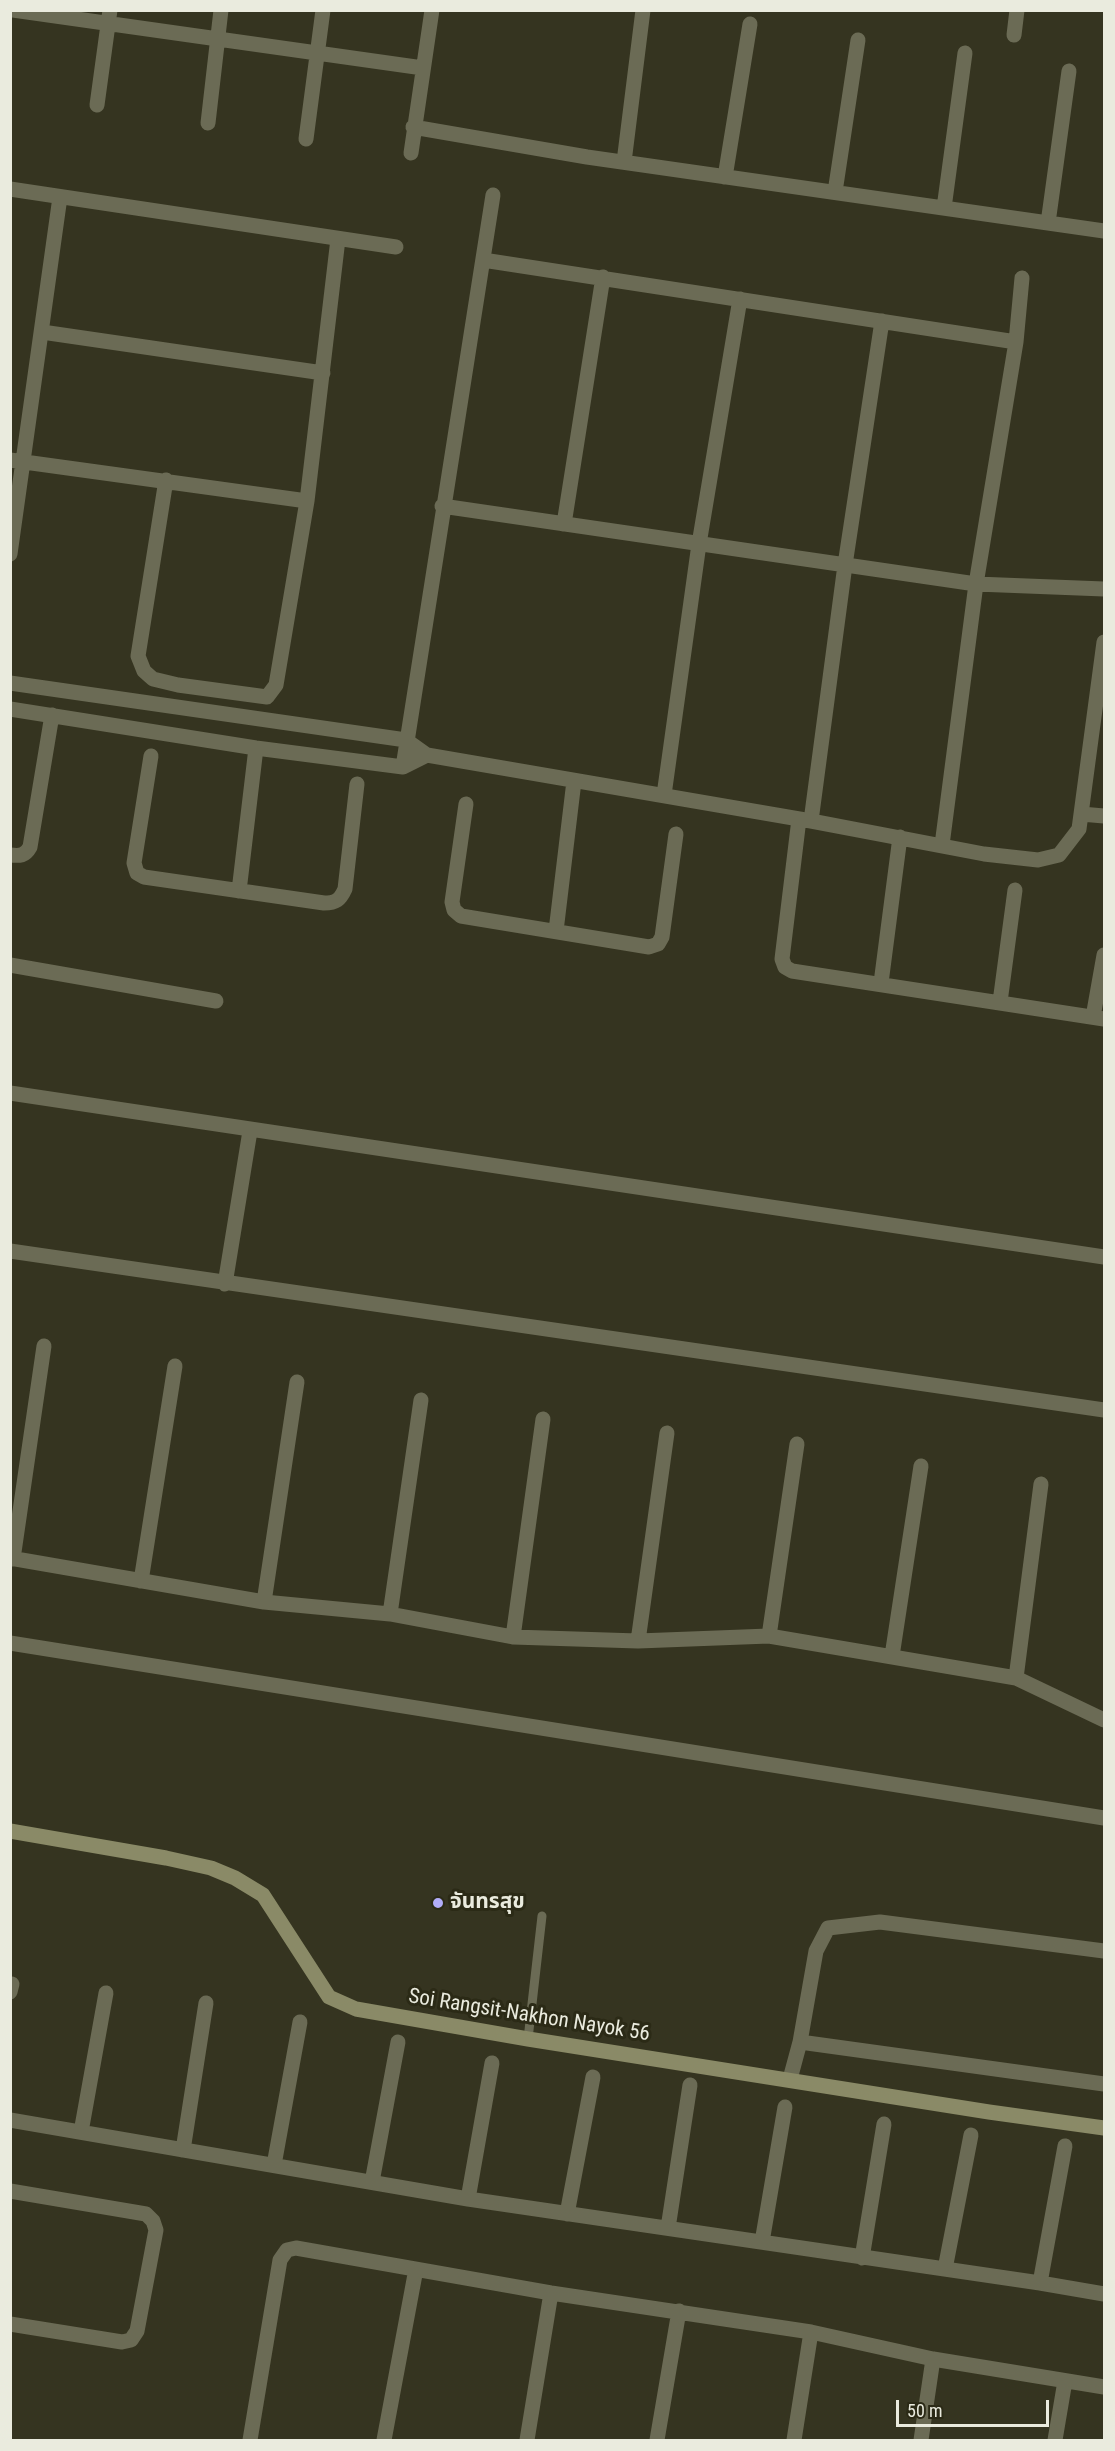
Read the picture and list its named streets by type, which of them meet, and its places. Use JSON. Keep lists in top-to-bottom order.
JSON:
{
  "streets": {
    "street": ["Soi Rangsit-Nakhon Nayok 56"]
  },
  "places": ["จันทรสุข"],
  "scale_bar": "50 m"
}
